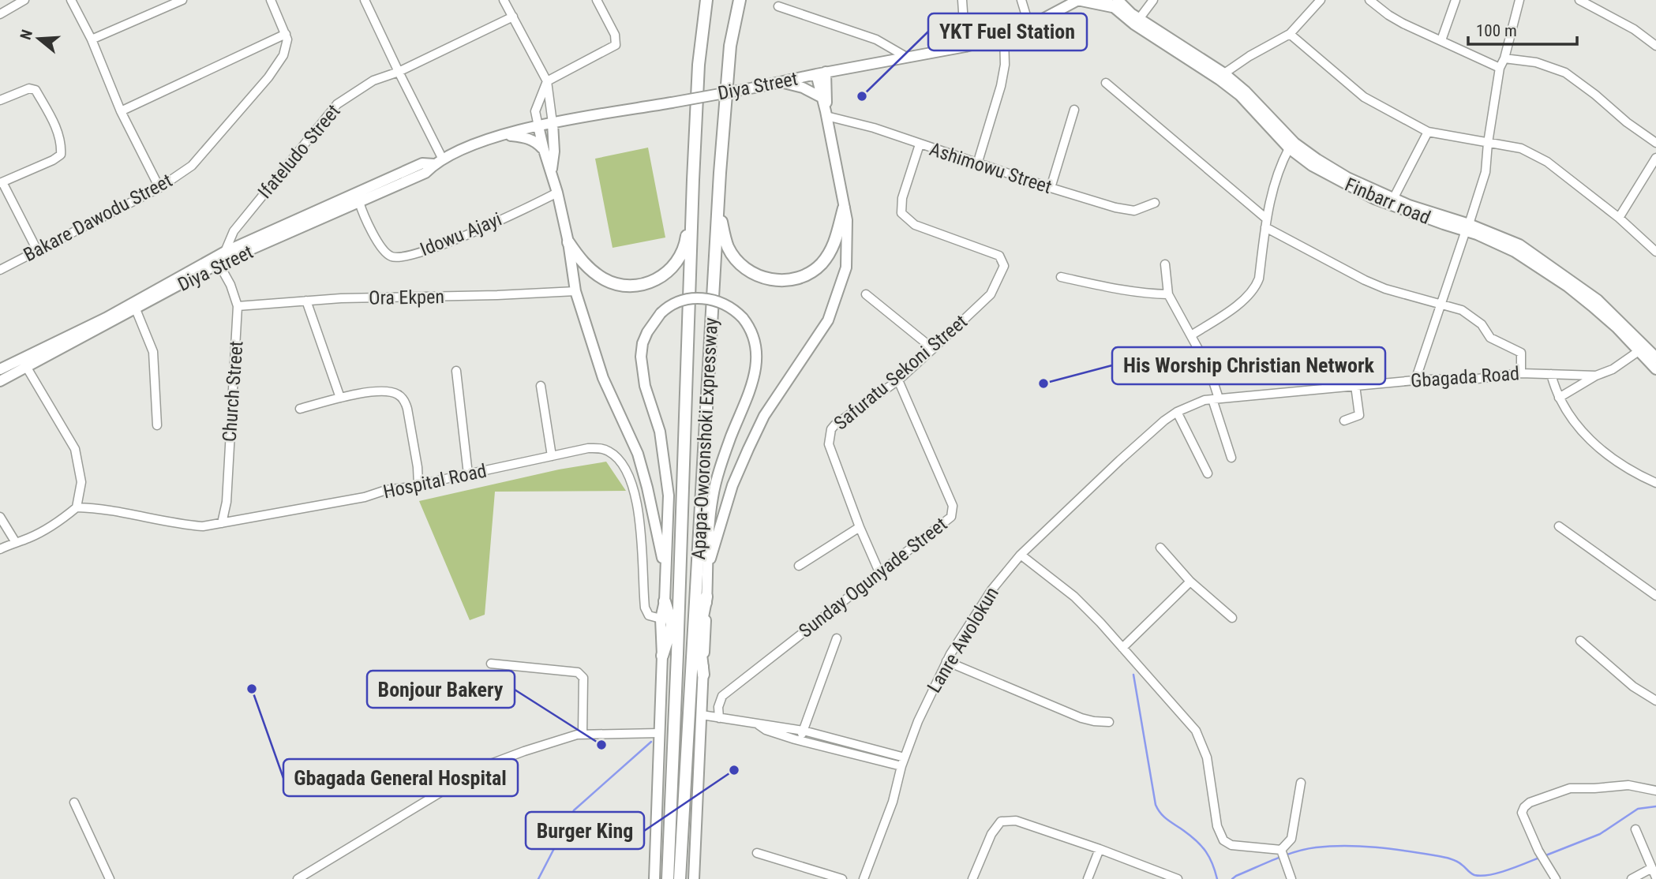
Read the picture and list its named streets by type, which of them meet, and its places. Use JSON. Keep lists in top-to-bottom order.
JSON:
{
  "streets": {
    "highway": ["Apapa-Oworonshoki Expressway"],
    "main road": ["Diya Street", "Finbarr road"],
    "street": [
      "Ifateludo Street",
      "Ashimowu Street",
      "Bakare Dawodu Street",
      "Idowu Ajayi",
      "Ora Ekpen",
      "Safuratu Sekoni Street",
      "Gbagada Road",
      "Church Street",
      "Hospital Road",
      "Sunday Ogunyade Street",
      "Lanre Awolokun"
    ]
  },
  "crossings": [
    ["Diya Street", "Ifateludo Street"],
    ["Diya Street", "Idowu Ajayi"],
    ["Diya Street", "Church Street"],
    ["Ashimowu Street", "Safuratu Sekoni Street"],
    ["Finbarr road", "Gbagada Road"],
    ["Ora Ekpen", "Church Street"],
    ["Safuratu Sekoni Street", "Sunday Ogunyade Street"],
    ["Gbagada Road", "Lanre Awolokun"],
    ["Church Street", "Hospital Road"],
    ["Apapa-Oworonshoki Expressway", "Hospital Road"]
  ],
  "places": [
    "YKT Fuel Station",
    "His Worship Christian Network",
    "Gbagada General Hospital",
    "Bonjour Bakery",
    "Burger King"
  ],
  "scale_bar": "100 m",
  "north": "left"
}
